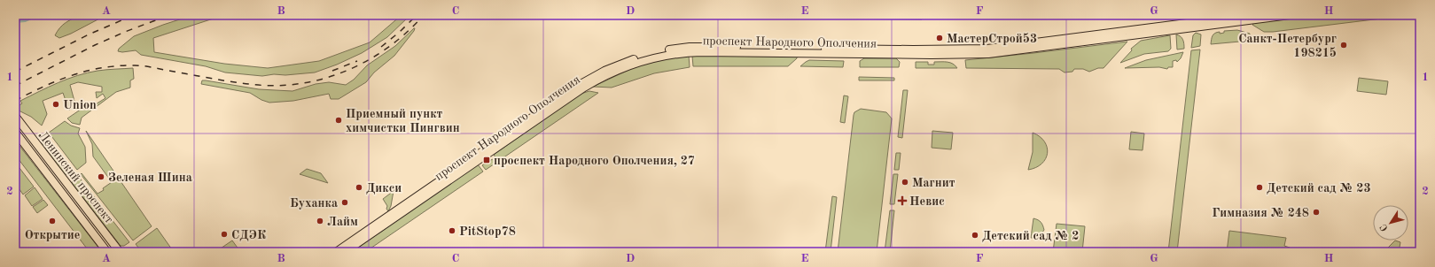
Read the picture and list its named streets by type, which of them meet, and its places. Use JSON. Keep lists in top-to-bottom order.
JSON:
{
  "streets": {
    "main road": ["проспект Народного Ополчения", "Ленинский проспект"]
  },
  "places": {
    "other": [
      "МастерСтрой53",
      "Санкт-Петербург 198215",
      "Union",
      "Приемный пункт химчистки Пингвин",
      "Зеленая Шина",
      "Магнит",
      "Дикси",
      "Детский сад № 23",
      "Буханка",
      "Гимназия № 248",
      "Открытие",
      "Лайм",
      "PitStop78",
      "СДЭК",
      "Детский сад № 2"
    ],
    "transit": ["проспект Народного Ополчения, 27"],
    "health": ["Невис"]
  },
  "north": "bottom left",
  "grid": {
    "columns": [
      "A",
      "B",
      "C",
      "D",
      "E",
      "F",
      "G",
      "H"
    ],
    "rows": ["1", "2"]
  }
}
